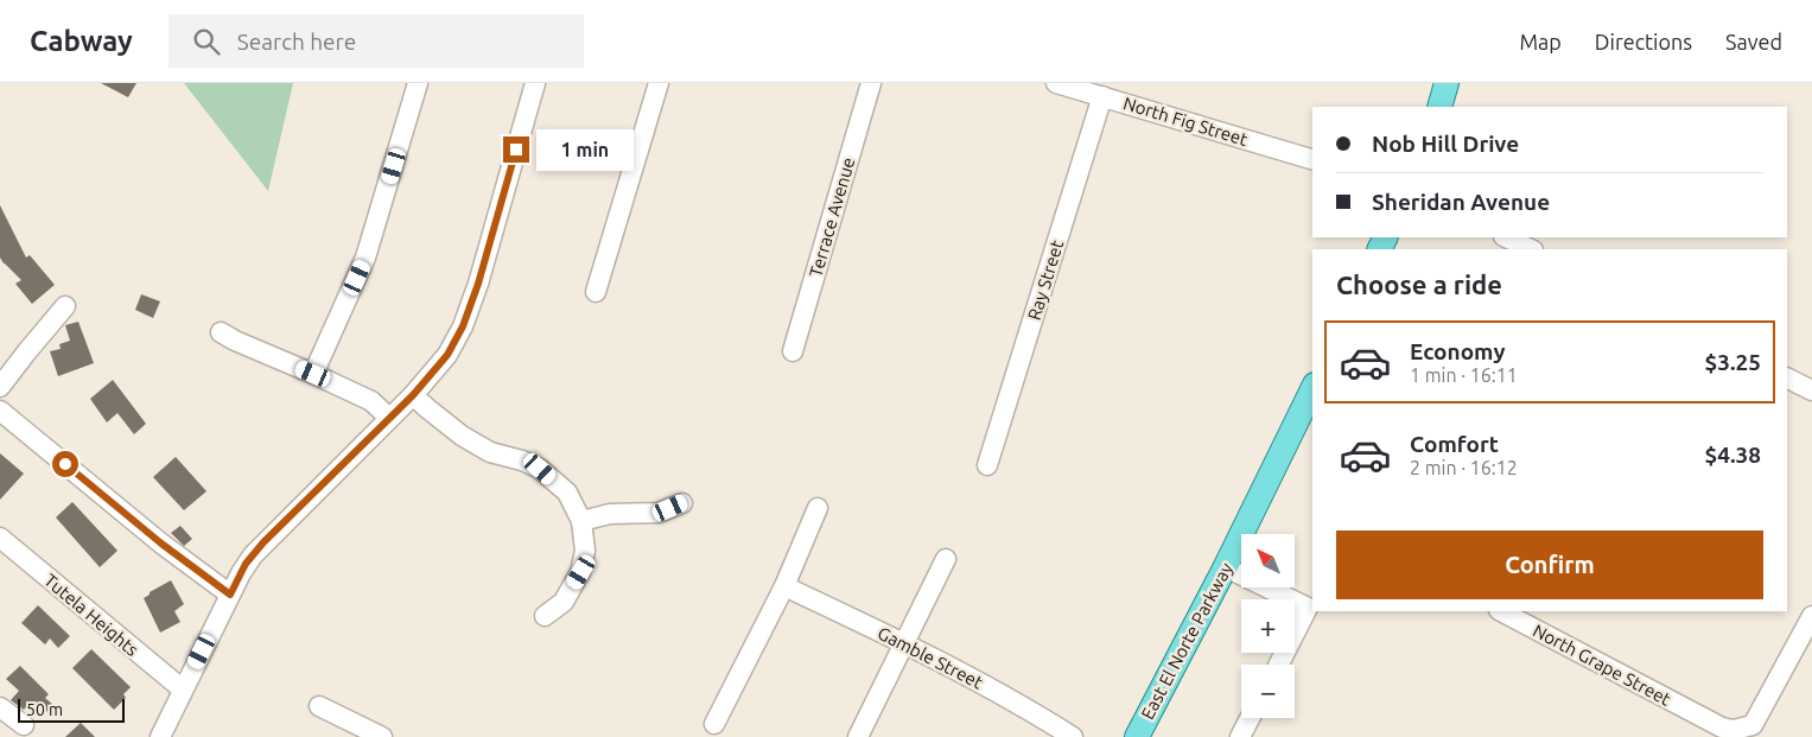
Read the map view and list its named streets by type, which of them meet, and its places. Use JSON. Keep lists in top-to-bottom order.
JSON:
{
  "streets": {
    "main road": ["East El Norte Parkway"],
    "street": [
      "North Fig Street",
      "Terrace Avenue",
      "Ray Street",
      "Tutela Heights",
      "Gamble Street",
      "North Grape Street"
    ]
  },
  "crossings": [
    ["North Fig Street", "Ray Street"]
  ],
  "scale_bar": "50 m",
  "north": "top left",
  "page": {
    "header": "Cabway",
    "search": "Search here",
    "nav": ["Map", "Directions", "Saved"],
    "banner": ["Nob Hill Drive", "Sheridan Avenue"],
    "bubble": "1 min",
    "heading": "Choose a ride",
    "list": [
      {
        "name": "Economy",
        "note": "1 min · 16:11",
        "value": "$3.25"
      },
      {
        "name": "Comfort",
        "note": "2 min · 16:12",
        "value": "$4.38"
      }
    ],
    "buttons": "Confirm",
    "map_buttons": ["+", "−"],
    "scale": "50 m"
  }
}
